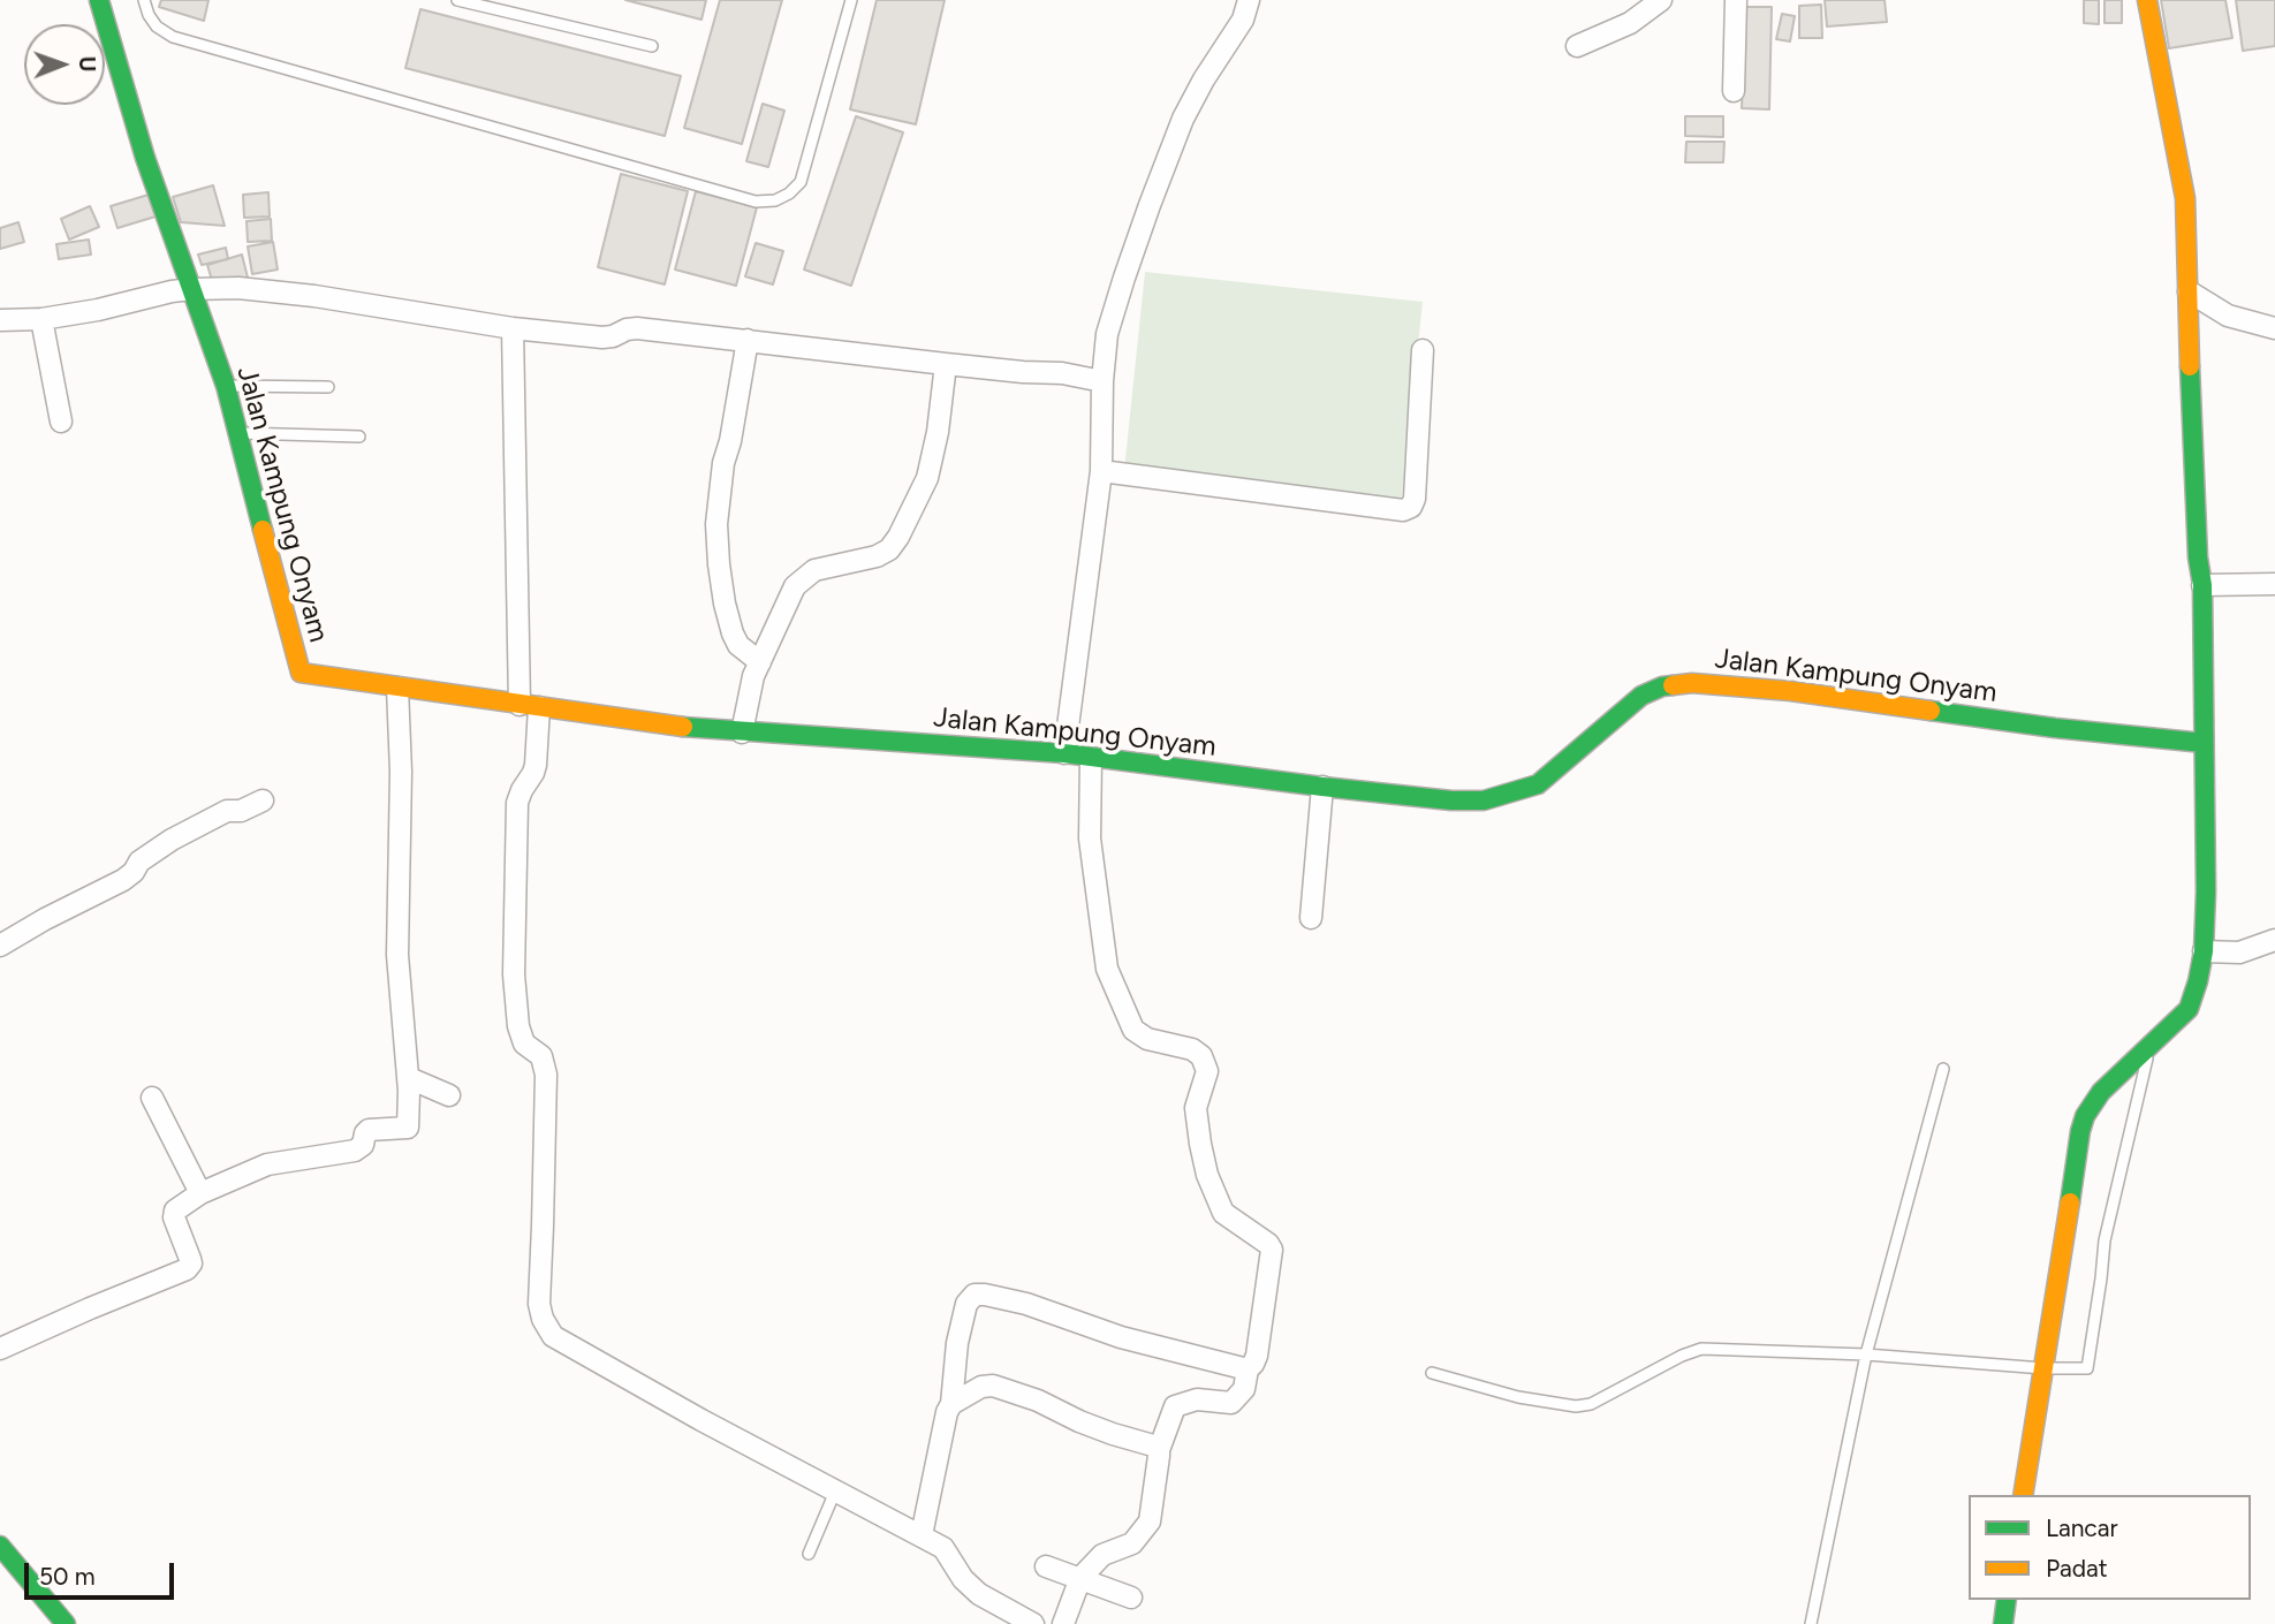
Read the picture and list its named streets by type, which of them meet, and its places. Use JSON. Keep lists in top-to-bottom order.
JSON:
{
  "streets": {
    "street": ["Jalan Kampung Onyam"]
  },
  "legend": ["Lancar", "Padat"],
  "scale_bar": "50 m",
  "north": "right"
}
